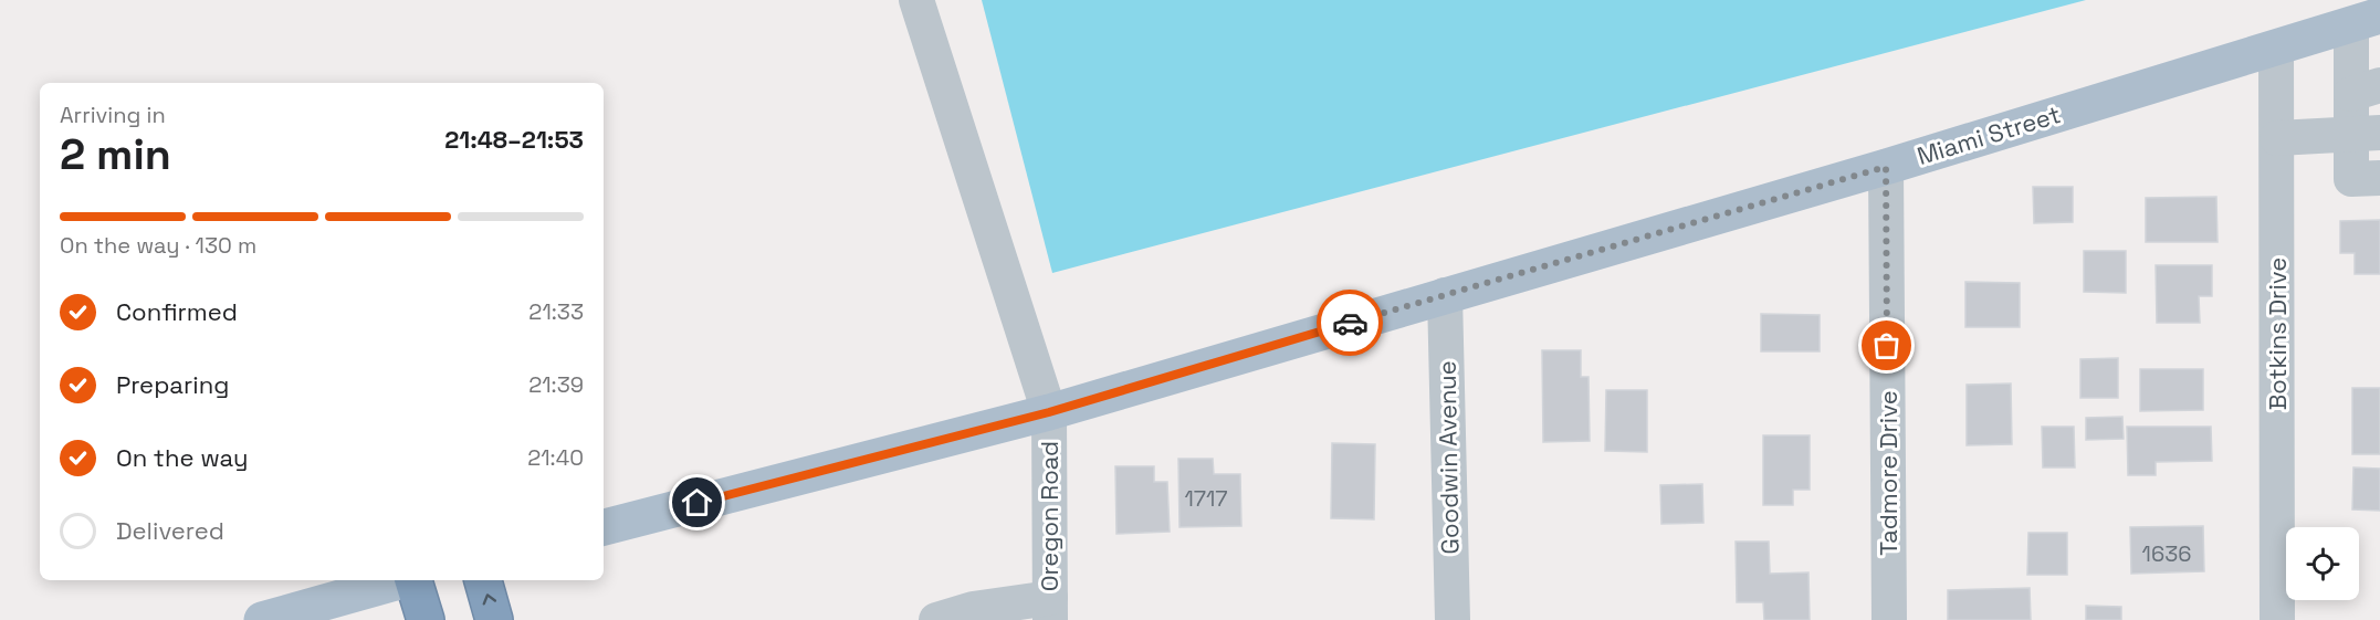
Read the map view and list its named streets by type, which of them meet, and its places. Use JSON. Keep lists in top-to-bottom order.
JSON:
{
  "streets": {
    "main road": ["Miami Street"],
    "street": [
      "Botkins Drive",
      "Goodwin Avenue",
      "Tadmore Drive",
      "Oregon Road"
    ]
  },
  "crossings": [
    ["Miami Street", "Botkins Drive"],
    ["Miami Street", "Goodwin Avenue"],
    ["Miami Street", "Tadmore Drive"],
    ["Miami Street", "Oregon Road"]
  ],
  "house_numbers": ["1717", "1636"],
  "page": {
    "heading": ["2 min", "Arriving in", "21:48–21:53"],
    "bar": "On the way · 130 m",
    "list": [
      ["Confirmed", "21:33"],
      ["Preparing", "21:39"],
      ["On the way", "21:40"],
      "Delivered"
    ]
  }
}
